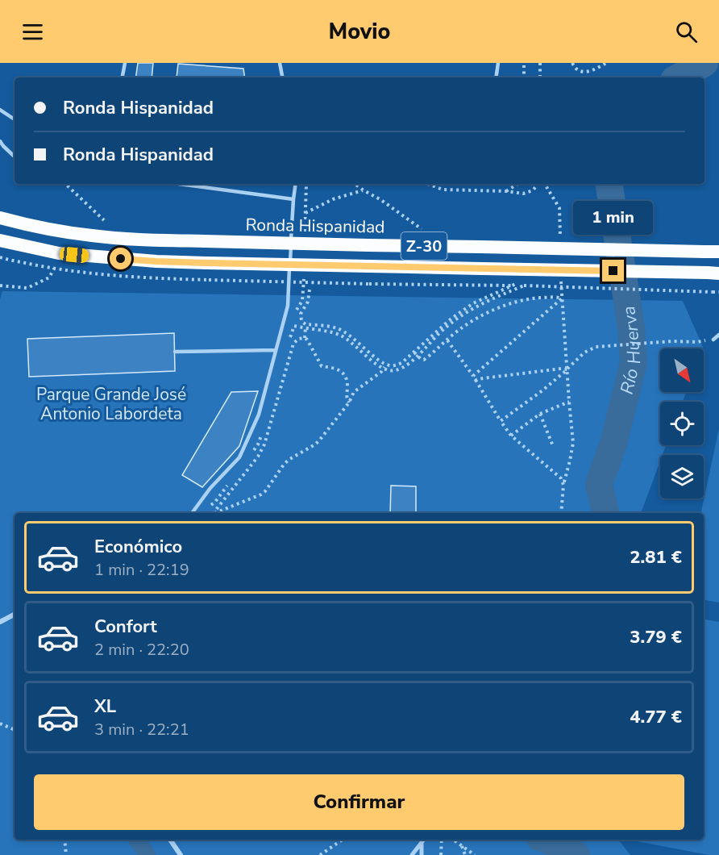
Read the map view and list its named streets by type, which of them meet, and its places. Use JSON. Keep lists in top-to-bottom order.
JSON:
{
  "streets": {
    "highway": ["Ronda Hispanidad", "Z-30"]
  },
  "water": ["Río Huerva"],
  "parks": ["Parque Grande José Antonio Labordeta"],
  "north": "bottom right",
  "page": {
    "header": "Movio",
    "banner": ["Ronda Hispanidad", "Ronda Hispanidad"],
    "bubble": "1 min",
    "list": [
      {
        "name": "Económico",
        "note": "1 min · 22:19",
        "value": "2.81 €"
      },
      {
        "name": "Confort",
        "note": "2 min · 22:20",
        "value": "3.79 €"
      },
      {
        "name": "XL",
        "note": "3 min · 22:21",
        "value": "4.77 €"
      }
    ],
    "buttons": "Confirmar"
  }
}
